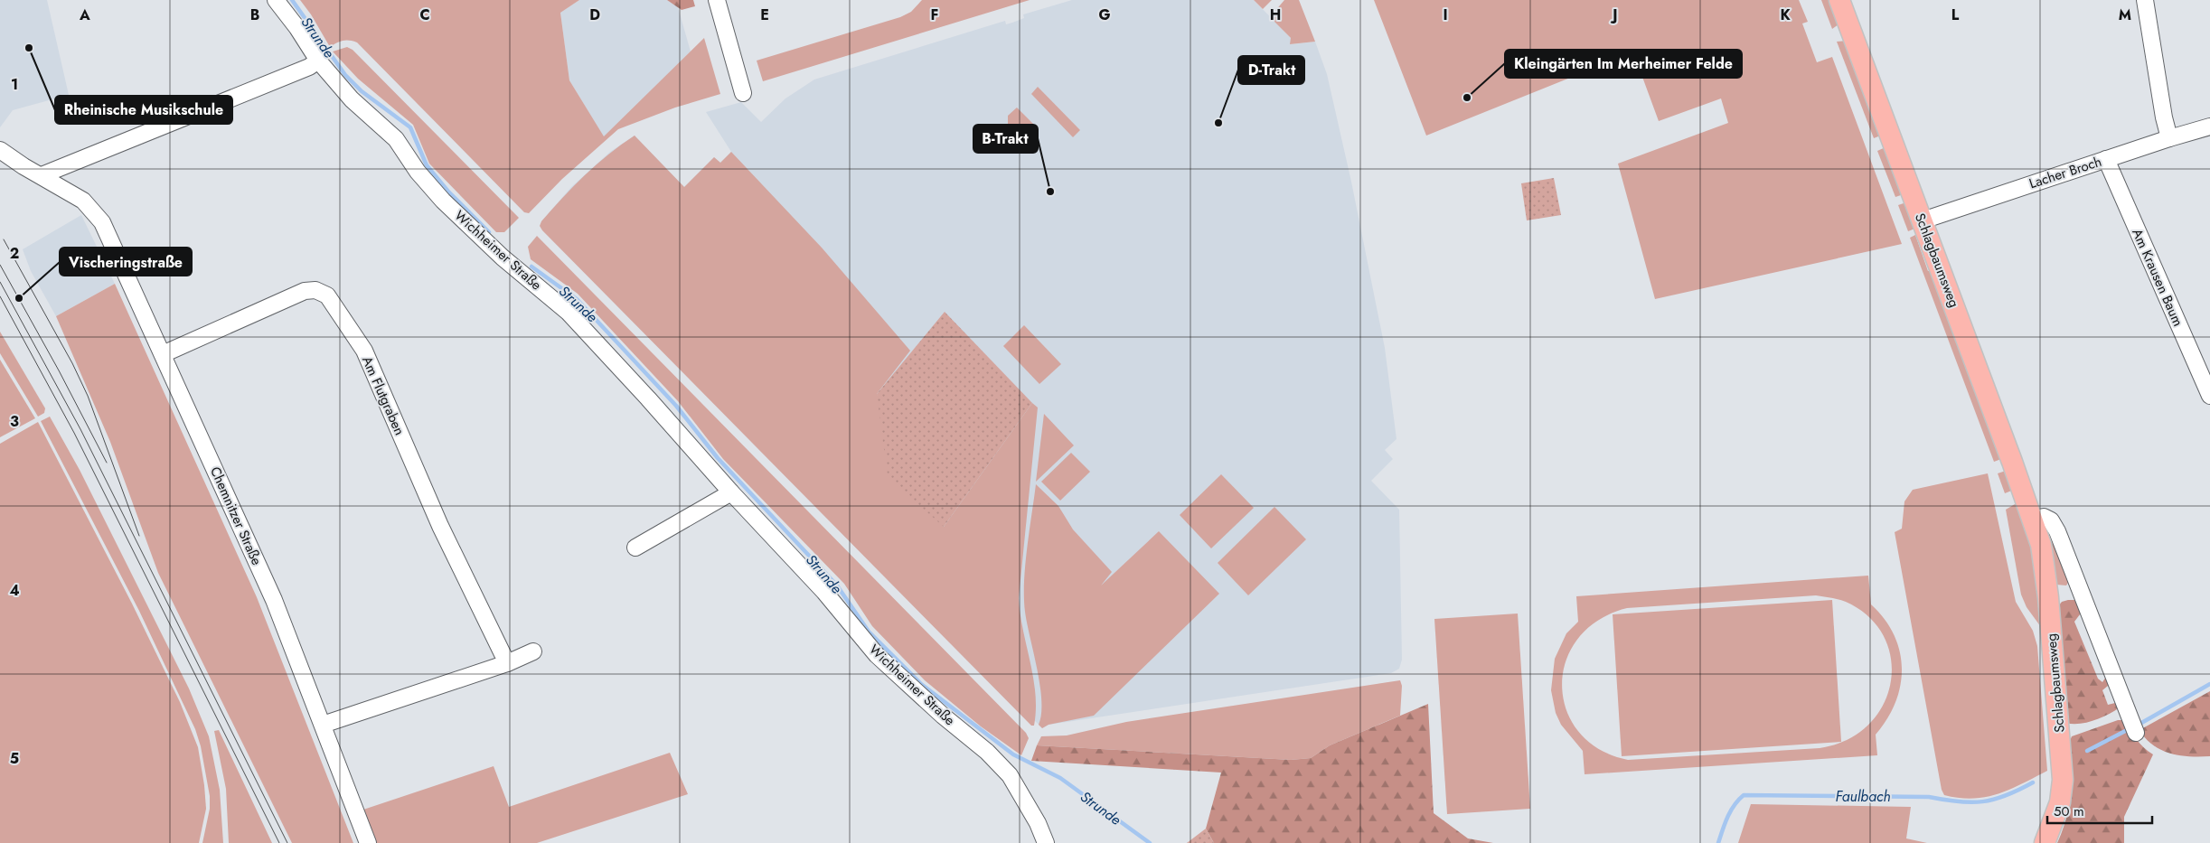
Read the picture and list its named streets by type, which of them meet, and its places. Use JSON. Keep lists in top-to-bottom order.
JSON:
{
  "streets": {
    "main road": ["Schlagbaumsweg"],
    "street": [
      "Lacher Broch",
      "Wichheimer Straße",
      "Am Krausen Baum",
      "Am Flutgraben",
      "Chemnitzer Straße"
    ]
  },
  "crossings": [
    ["Lacher Broch", "Schlagbaumsweg"],
    ["Lacher Broch", "Am Krausen Baum"],
    ["Am Flutgraben", "Chemnitzer Straße"]
  ],
  "water": ["Strunde", "Faulbach"],
  "places": [
    "Rheinische Musikschule",
    "Kleingärten Im Merheimer Felde",
    "D-Trakt",
    "B-Trakt",
    "Vischeringstraße"
  ],
  "scale_bar": "50 m",
  "grid": {
    "columns": [
      "A",
      "B",
      "C",
      "D",
      "E",
      "F",
      "G",
      "H",
      "I",
      "J",
      "K",
      "L",
      "M"
    ],
    "rows": [
      "1",
      "2",
      "3",
      "4",
      "5"
    ]
  }
}
